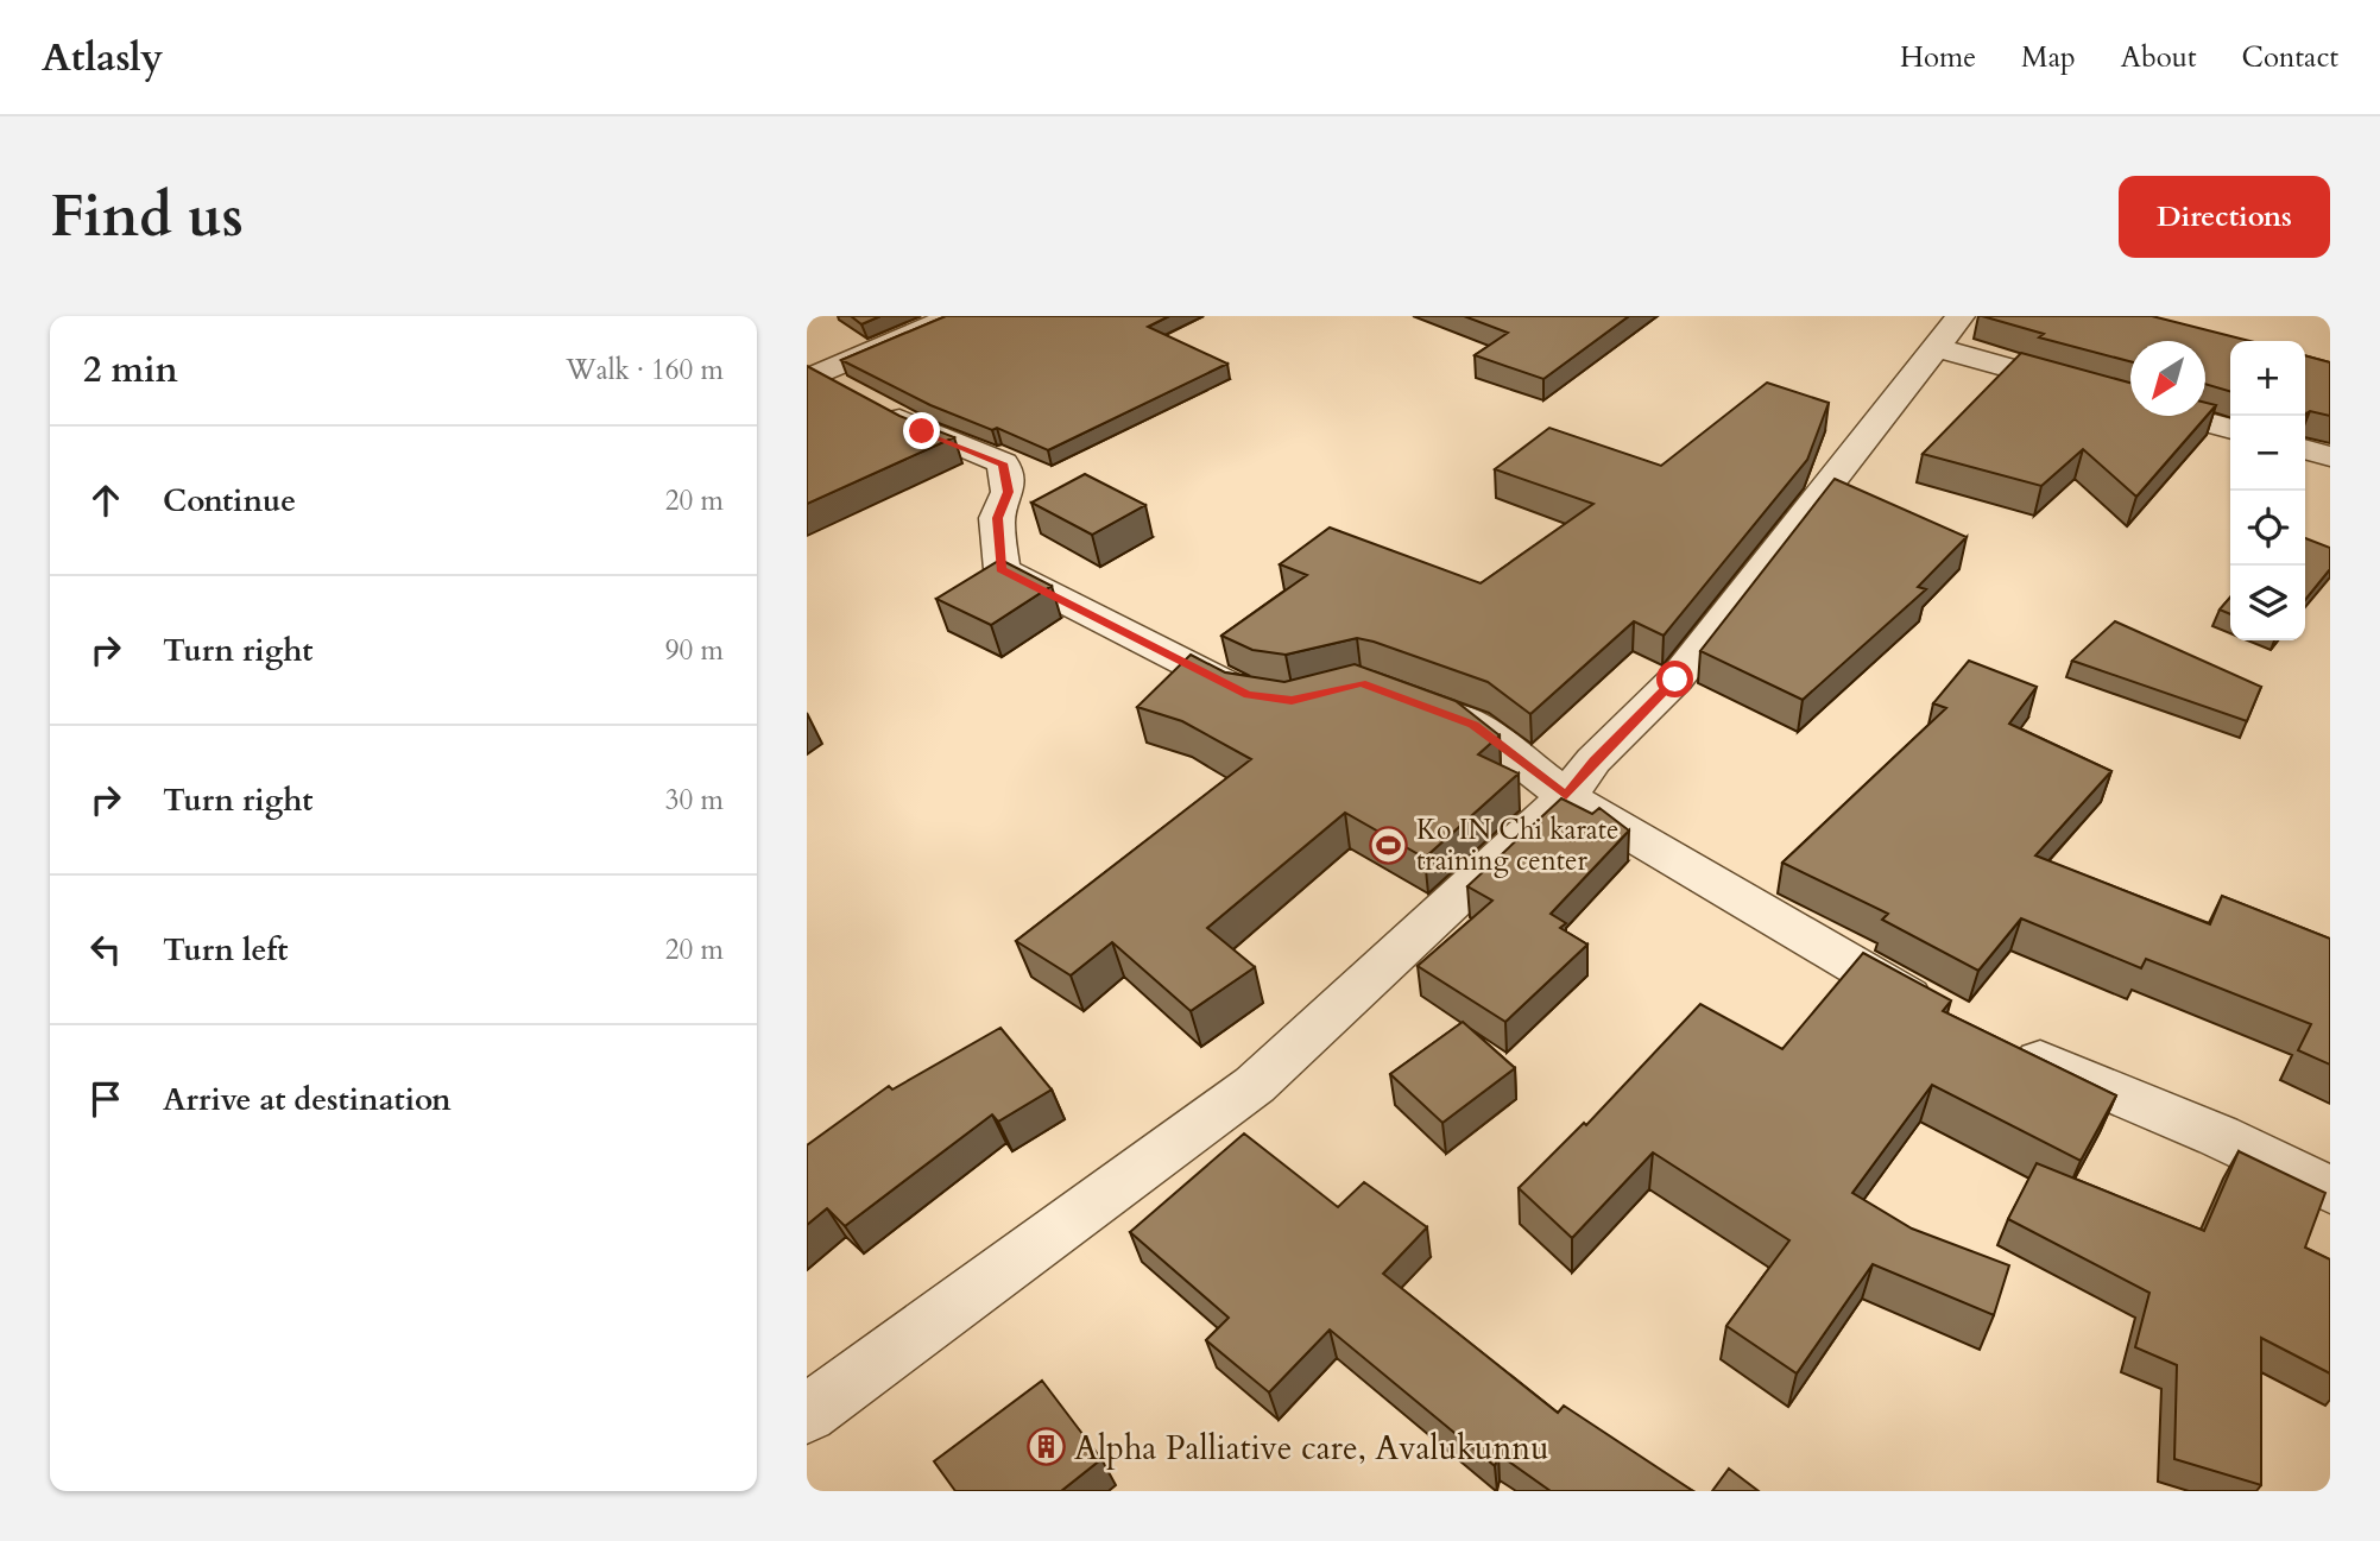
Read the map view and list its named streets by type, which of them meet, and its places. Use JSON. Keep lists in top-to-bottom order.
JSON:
{
  "places": {
    "sports": ["Ko IN Chi karate training center"],
    "building": ["Alpha Palliative care, Avalukunnu"]
  },
  "north": "bottom left",
  "page": {
    "header": "Atlasly",
    "nav": [
      "Home",
      "Map",
      "About",
      "Contact"
    ],
    "buttons": "Directions",
    "title": "Find us",
    "heading": ["2 min", "Walk · 160 m"],
    "map_buttons": ["+", "−"],
    "list": [
      ["Continue", "20 m"],
      ["Turn right", "90 m"],
      ["Turn right", "30 m"],
      ["Turn left", "20 m"],
      "Arrive at destination"
    ]
  }
}
